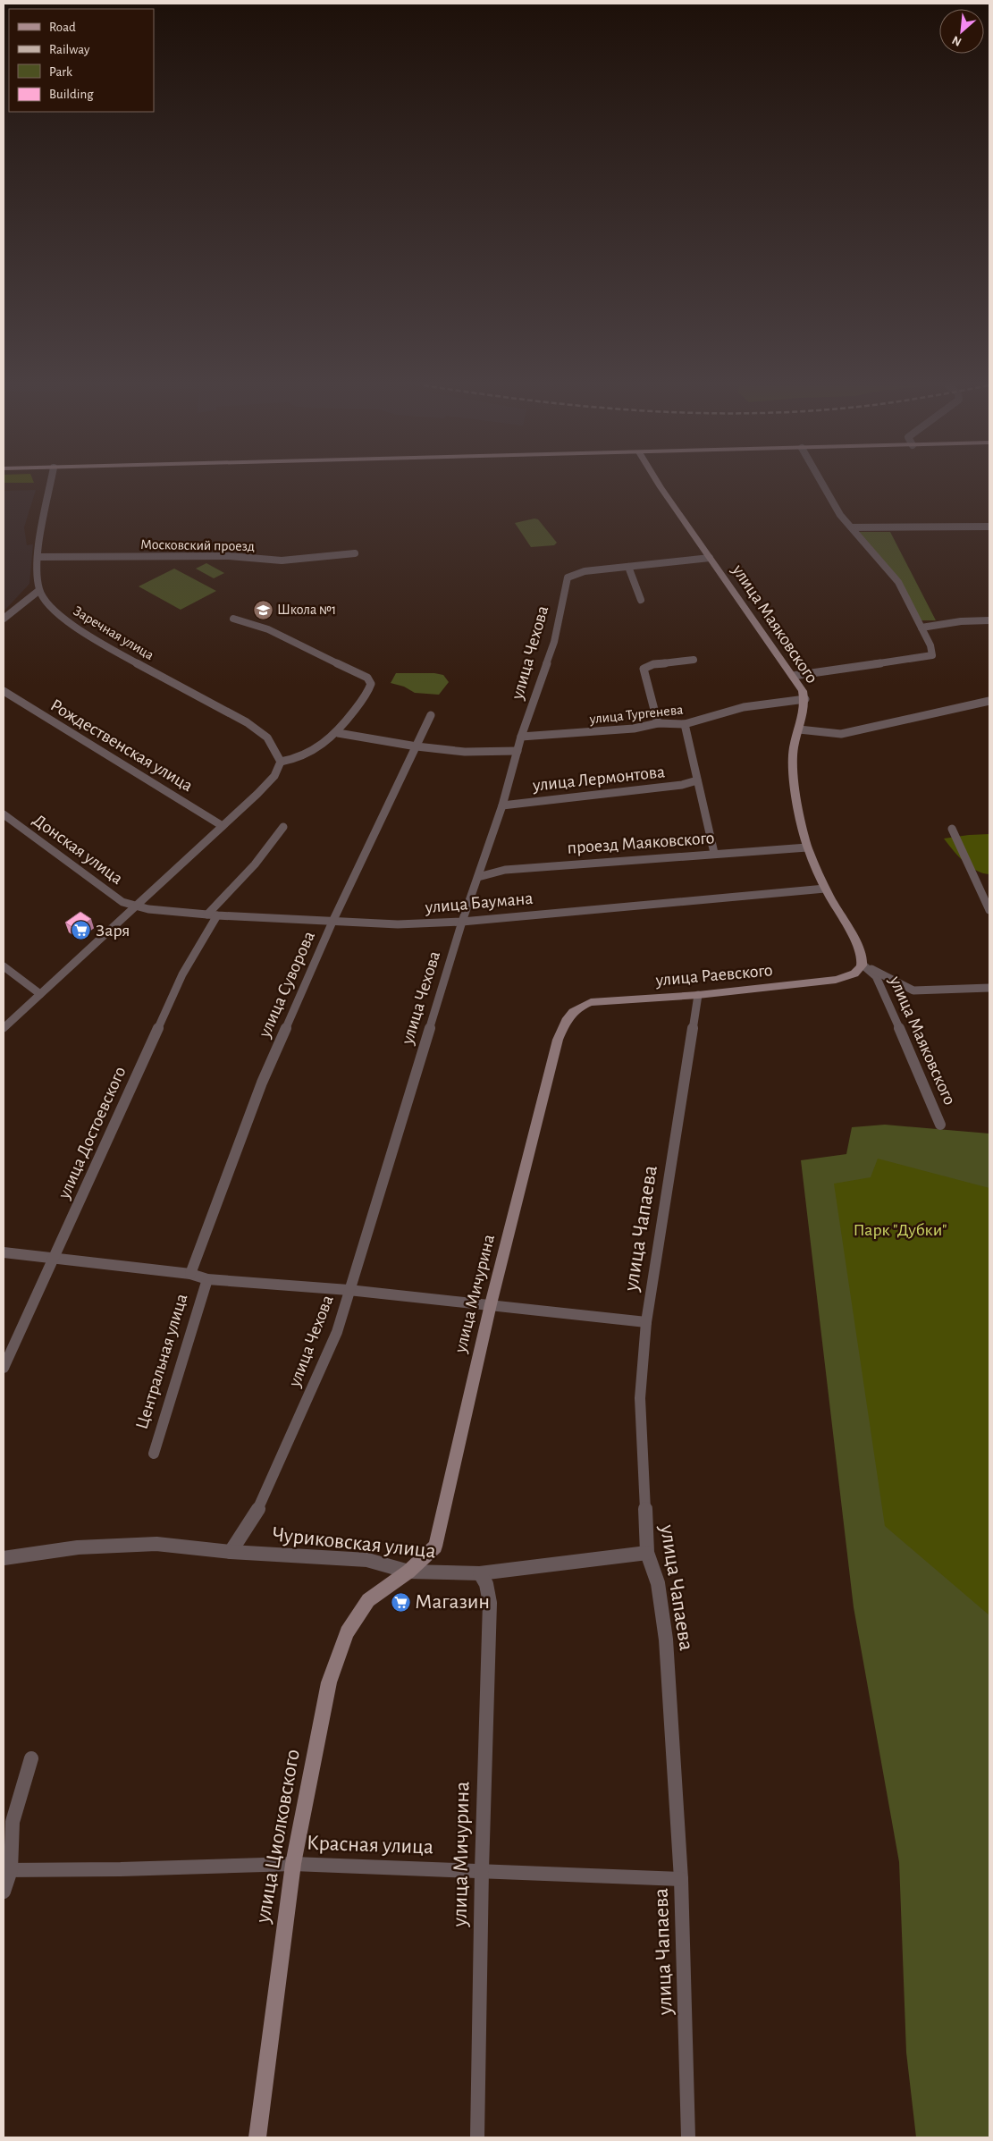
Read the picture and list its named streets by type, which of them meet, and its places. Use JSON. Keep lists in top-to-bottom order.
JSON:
{
  "streets": {
    "street": [
      "Московский проезд",
      "улица Маяковского",
      "Заречная улица",
      "улица Чехова",
      "улица Тургенева",
      "Рождественская улица",
      "улица Лермонтова",
      "проезд Маяковского",
      "Донская улица",
      "улица Баумана",
      "улица Раевского",
      "улица Суворова",
      "улица Достоевского",
      "улица Чапаева",
      "улица Мичурина",
      "Центральная улица",
      "Чуриковская улица",
      "улица Циолковского",
      "Красная улица"
    ]
  },
  "crossings": [
    ["улица Маяковского", "улица Чехова"],
    ["улица Маяковского", "улица Тургенева"],
    ["улица Маяковского", "проезд Маяковского"],
    ["улица Маяковского", "улица Баумана"],
    ["улица Маяковского", "улица Раевского"],
    ["улица Чехова", "улица Тургенева"],
    ["улица Чехова", "улица Лермонтова"],
    ["улица Чехова", "проезд Маяковского"],
    ["улица Чехова", "улица Баумана"],
    ["улица Чехова", "Чуриковская улица"],
    ["Донская улица", "улица Баумана"],
    ["улица Баумана", "улица Суворова"],
    ["улица Баумана", "улица Достоевского"],
    ["улица Раевского", "улица Чапаева"],
    ["улица Раевского", "улица Мичурина"],
    ["улица Чапаева", "Чуриковская улица"],
    ["улица Чапаева", "Красная улица"],
    ["улица Мичурина", "Чуриковская улица"],
    ["улица Мичурина", "улица Циолковского"],
    ["улица Мичурина", "Красная улица"],
    ["Чуриковская улица", "улица Циолковского"],
    ["улица Циолковского", "Красная улица"]
  ],
  "parks": ["Парк \"Дубки\""],
  "places": {
    "school or university": ["Школа №1"],
    "supermarket": ["Заря", "Магазин"]
  },
  "legend": [
    "Road",
    "Railway",
    "Park",
    "Building"
  ],
  "north": "bottom left"
}
